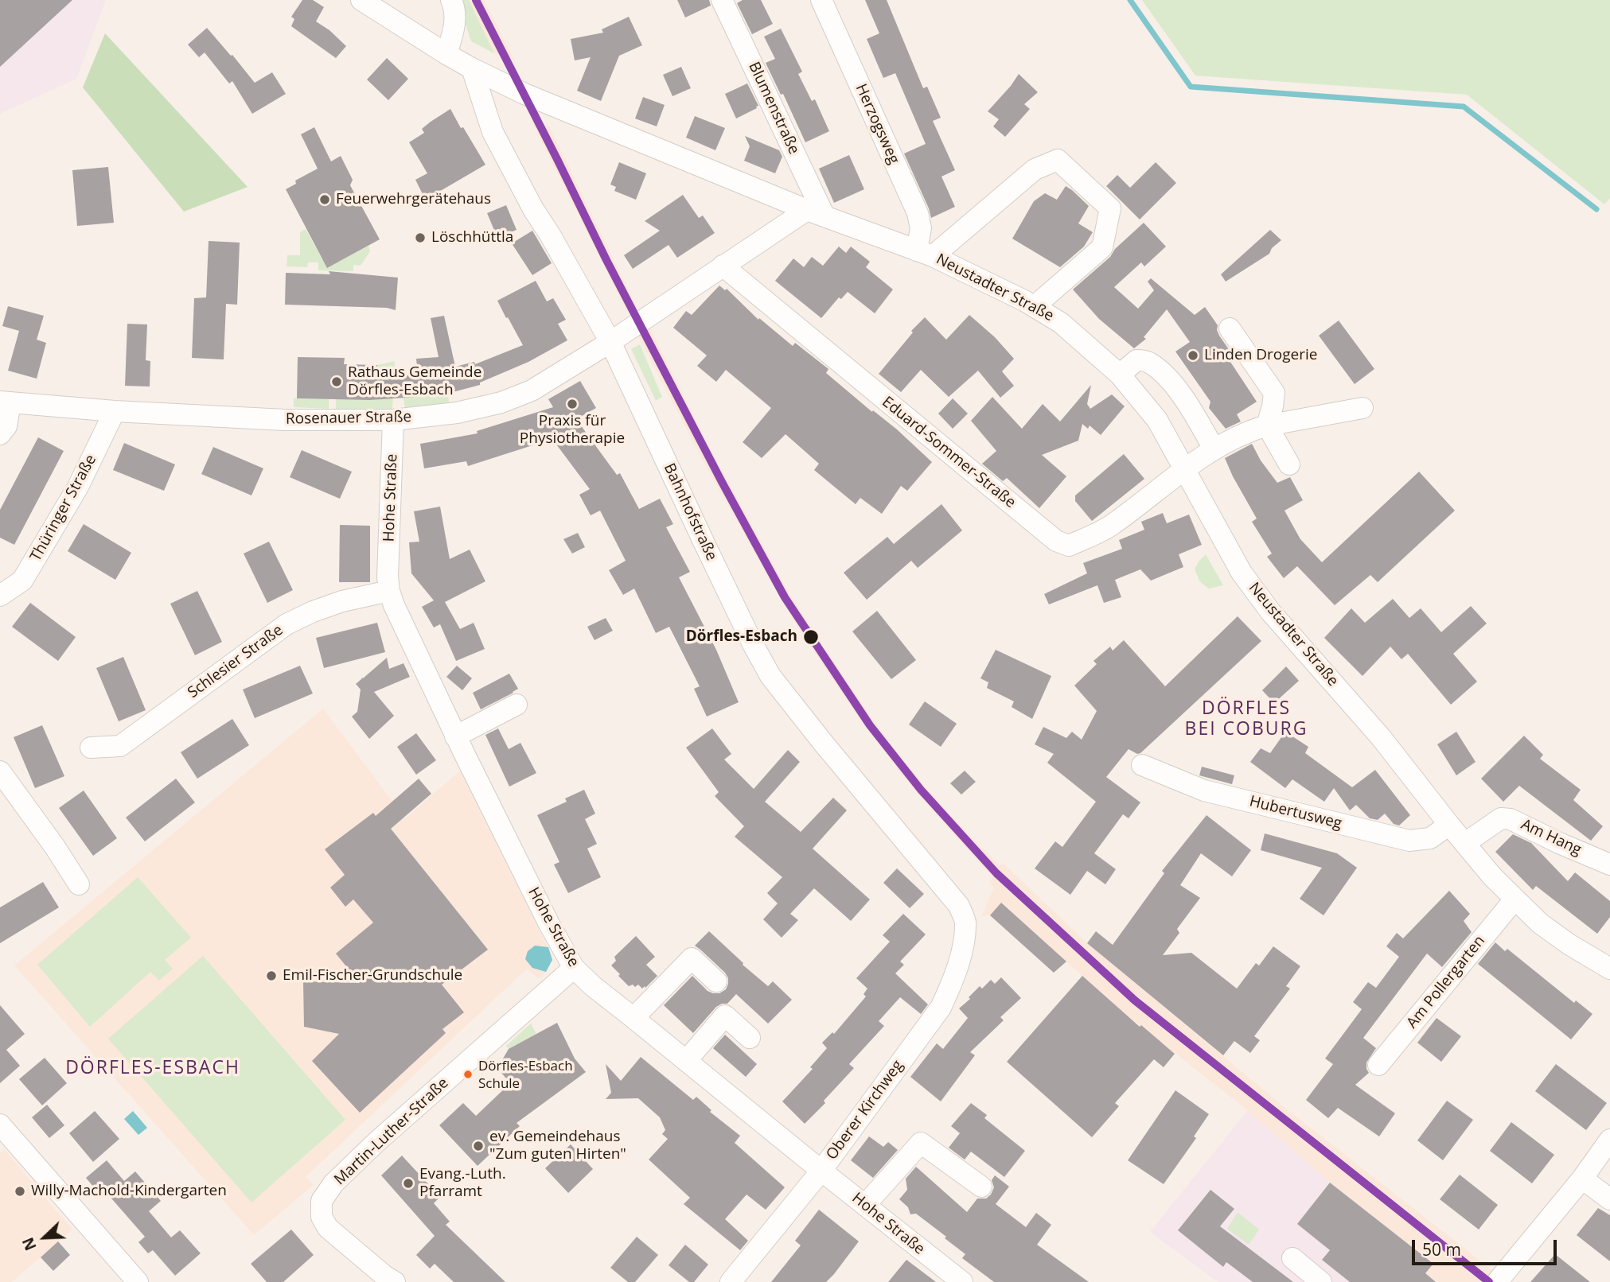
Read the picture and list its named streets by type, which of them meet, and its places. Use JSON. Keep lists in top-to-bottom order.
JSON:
{
  "streets": {
    "street": [
      "Blumenstraße",
      "Herzogsweg",
      "Neustadter Straße",
      "Rosenauer Straße",
      "Eduard-Sommer-Straße",
      "Hohe Straße",
      "Thüringer Straße",
      "Bahnhofstraße",
      "Schlesier Straße",
      "Hubertusweg",
      "Am Hang",
      "Am Pollergarten",
      "Oberer Kirchweg",
      "Martin-Luther-Straße"
    ]
  },
  "crossings": [
    ["Blumenstraße", "Neustadter Straße"],
    ["Blumenstraße", "Rosenauer Straße"],
    ["Herzogsweg", "Neustadter Straße"],
    ["Neustadter Straße", "Rosenauer Straße"],
    ["Neustadter Straße", "Eduard-Sommer-Straße"],
    ["Neustadter Straße", "Bahnhofstraße"],
    ["Neustadter Straße", "Hubertusweg"],
    ["Neustadter Straße", "Am Hang"],
    ["Neustadter Straße", "Am Pollergarten"],
    ["Rosenauer Straße", "Eduard-Sommer-Straße"],
    ["Rosenauer Straße", "Hohe Straße"],
    ["Rosenauer Straße", "Thüringer Straße"],
    ["Rosenauer Straße", "Bahnhofstraße"],
    ["Hohe Straße", "Schlesier Straße"],
    ["Hohe Straße", "Oberer Kirchweg"],
    ["Hohe Straße", "Martin-Luther-Straße"],
    ["Bahnhofstraße", "Oberer Kirchweg"]
  ],
  "districts": ["DÖRFLES BEI COBURG", "DÖRFLES-ESBACH"],
  "places": [
    "Feuerwehrgerätehaus",
    "Löschhüttla",
    "Linden Drogerie",
    "Rathaus Gemeinde Dörfles-Esbach",
    "Praxis für Physiotherapie",
    "Dörfles-Esbach",
    "Emil-Fischer-Grundschule",
    "Dörfles-Esbach Schule",
    "ev. Gemeindehaus \"Zum guten Hirten\"",
    "Evang.-Luth. Pfarramt",
    "Willy-Machold-Kindergarten"
  ],
  "scale_bar": "50 m",
  "north": "bottom left"
}
